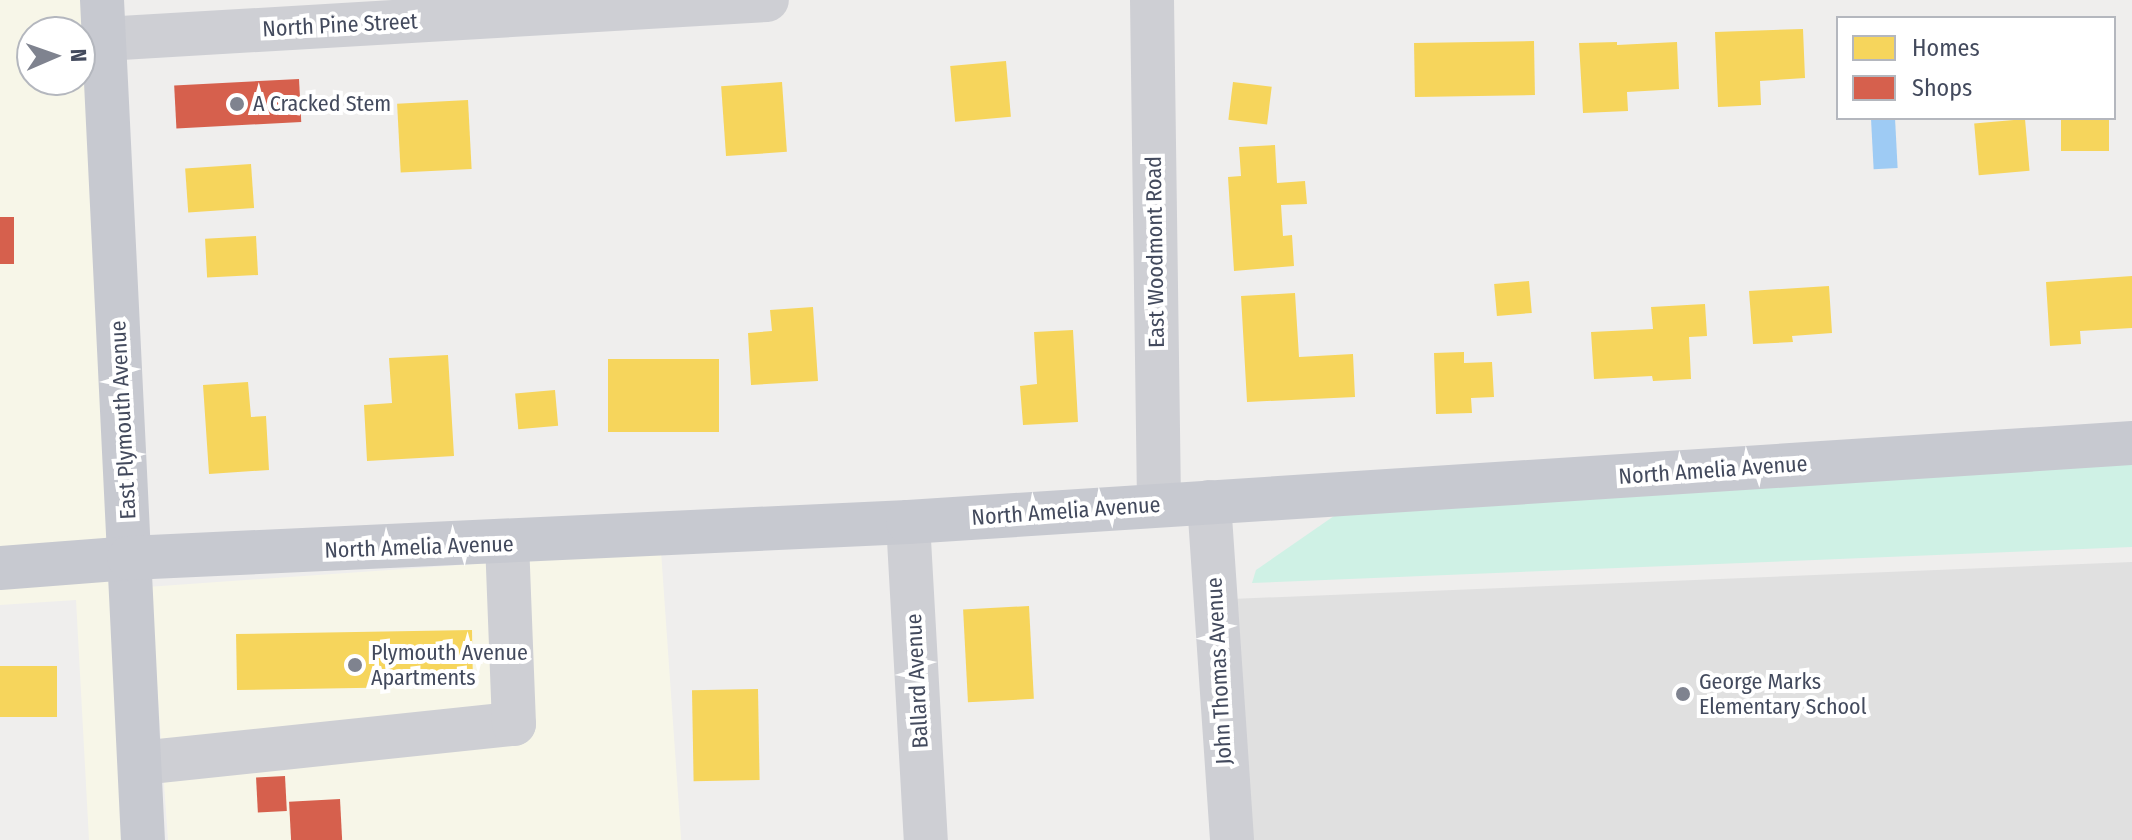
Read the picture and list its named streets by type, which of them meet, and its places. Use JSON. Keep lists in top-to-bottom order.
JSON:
{
  "streets": {
    "main road": ["East Plymouth Avenue", "North Amelia Avenue"],
    "street": [
      "North Pine Street",
      "East Woodmont Road",
      "John Thomas Avenue",
      "Ballard Avenue"
    ]
  },
  "crossings": [
    ["North Pine Street", "East Plymouth Avenue"],
    ["East Woodmont Road", "North Amelia Avenue"],
    ["East Plymouth Avenue", "North Amelia Avenue"],
    ["North Amelia Avenue", "John Thomas Avenue"],
    ["North Amelia Avenue", "Ballard Avenue"]
  ],
  "places": ["A Cracked Stem", "Plymouth Avenue Apartments", "George Marks Elementary School"],
  "legend": ["Homes", "Shops"],
  "north": "right"
}
